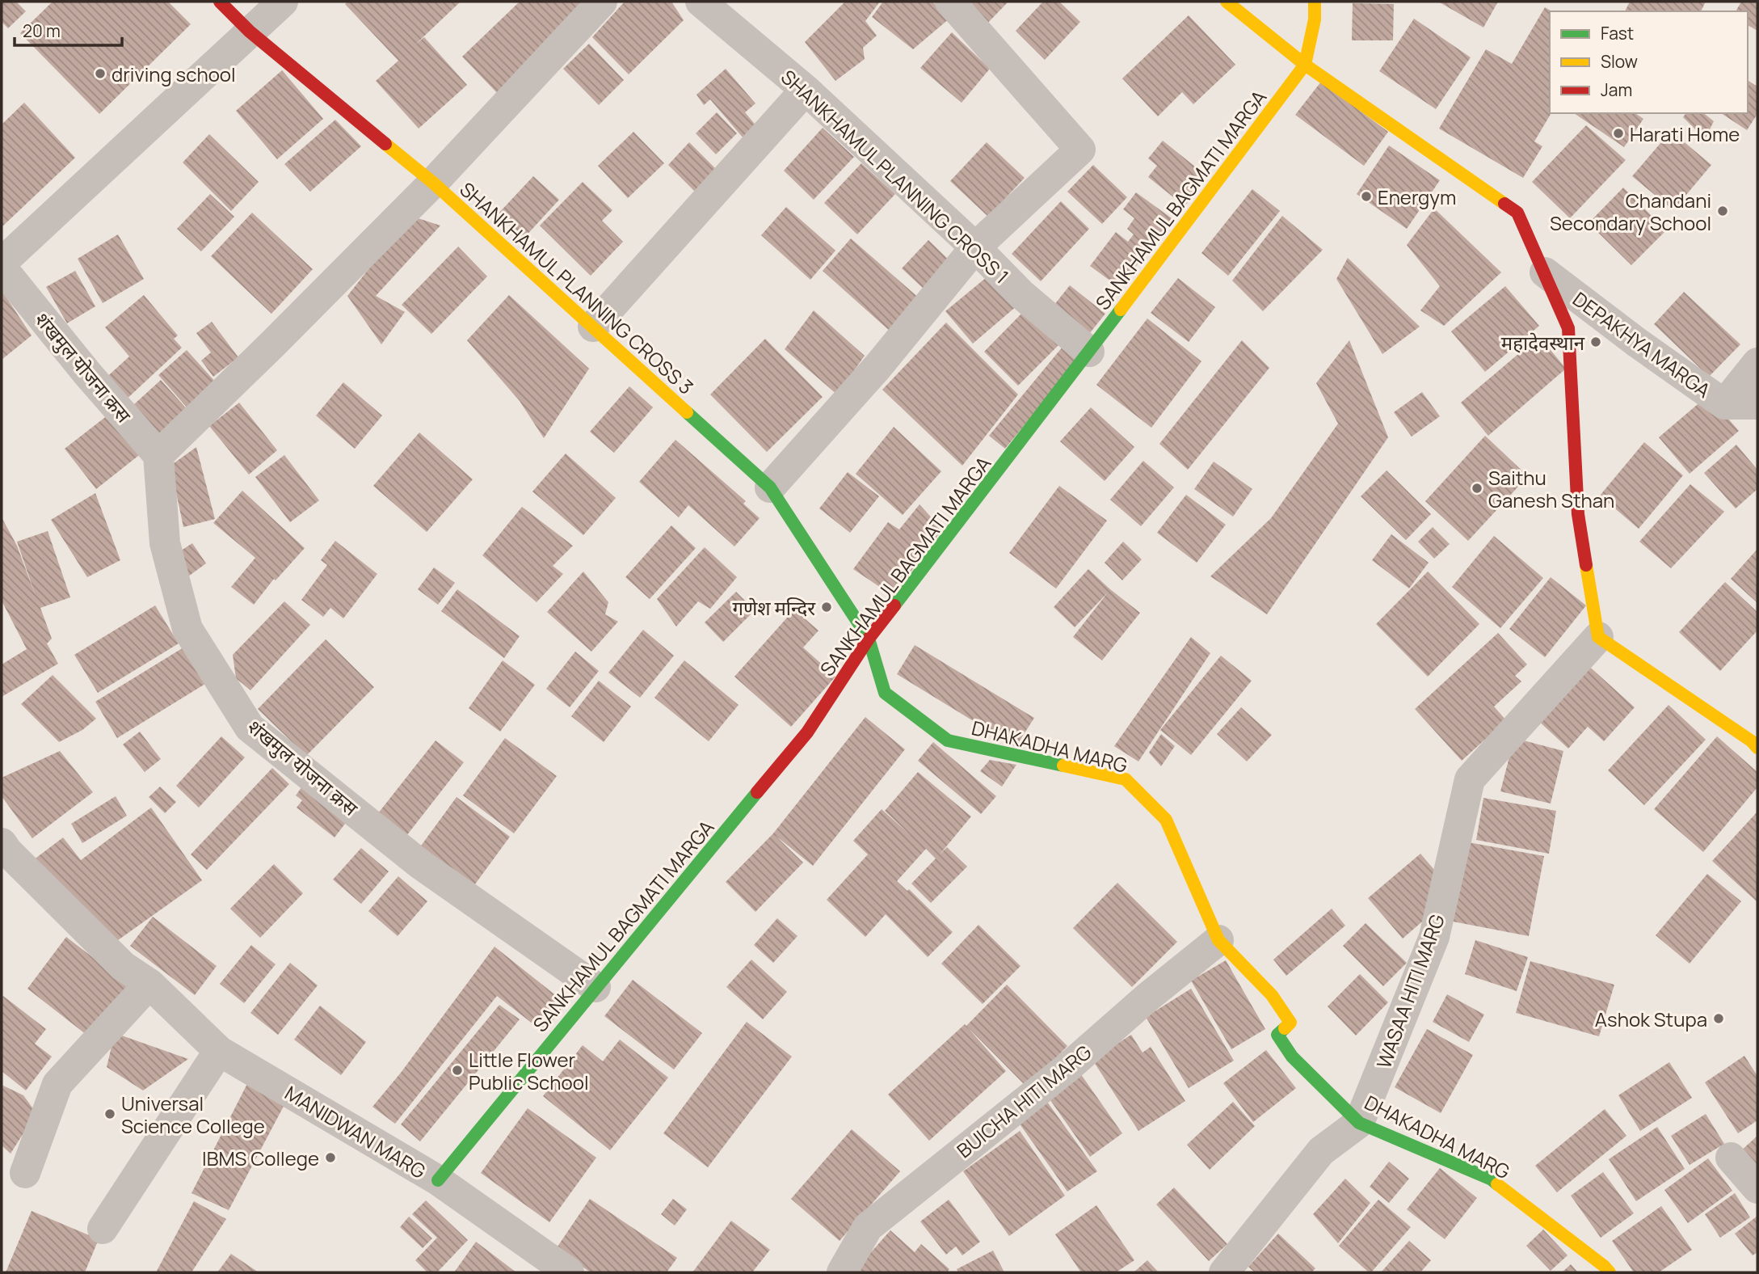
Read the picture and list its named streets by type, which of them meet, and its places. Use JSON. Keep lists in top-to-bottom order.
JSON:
{
  "streets": {
    "street": [
      "SHANKHAMUL PLANNING CROSS 1",
      "SANKHAMUL BAGMATI MARGA",
      "SHANKHAMUL PLANNING CROSS 3",
      "DEPAKHYA MARGA",
      "शंखमुल योजना क्रस",
      "DHAKADHA MARG",
      "WASAA HITI MARG",
      "BUICHA HITI MARG",
      "MANIDWAN MARG"
    ]
  },
  "crossings": [
    ["SHANKHAMUL PLANNING CROSS 1", "SANKHAMUL BAGMATI MARGA"],
    ["SANKHAMUL BAGMATI MARGA", "SHANKHAMUL PLANNING CROSS 3"],
    ["SANKHAMUL BAGMATI MARGA", "शंखमुल योजना क्रस"],
    ["SANKHAMUL BAGMATI MARGA", "DHAKADHA MARG"],
    ["SANKHAMUL BAGMATI MARGA", "MANIDWAN MARG"],
    ["SHANKHAMUL PLANNING CROSS 3", "DHAKADHA MARG"],
    ["DHAKADHA MARG", "WASAA HITI MARG"],
    ["DHAKADHA MARG", "BUICHA HITI MARG"]
  ],
  "places": [
    "driving school",
    "Harati Home",
    "Energym",
    "Chandani Secondary School",
    "महादेवस्थान",
    "Saithu Ganesh Sthan",
    "गणेश मन्दिर",
    "Ashok Stupa",
    "Little Flower Public School",
    "Universal Science College",
    "IBMS College"
  ],
  "legend": ["Fast", "Slow", "Jam"],
  "scale_bar": "20 m"
}
